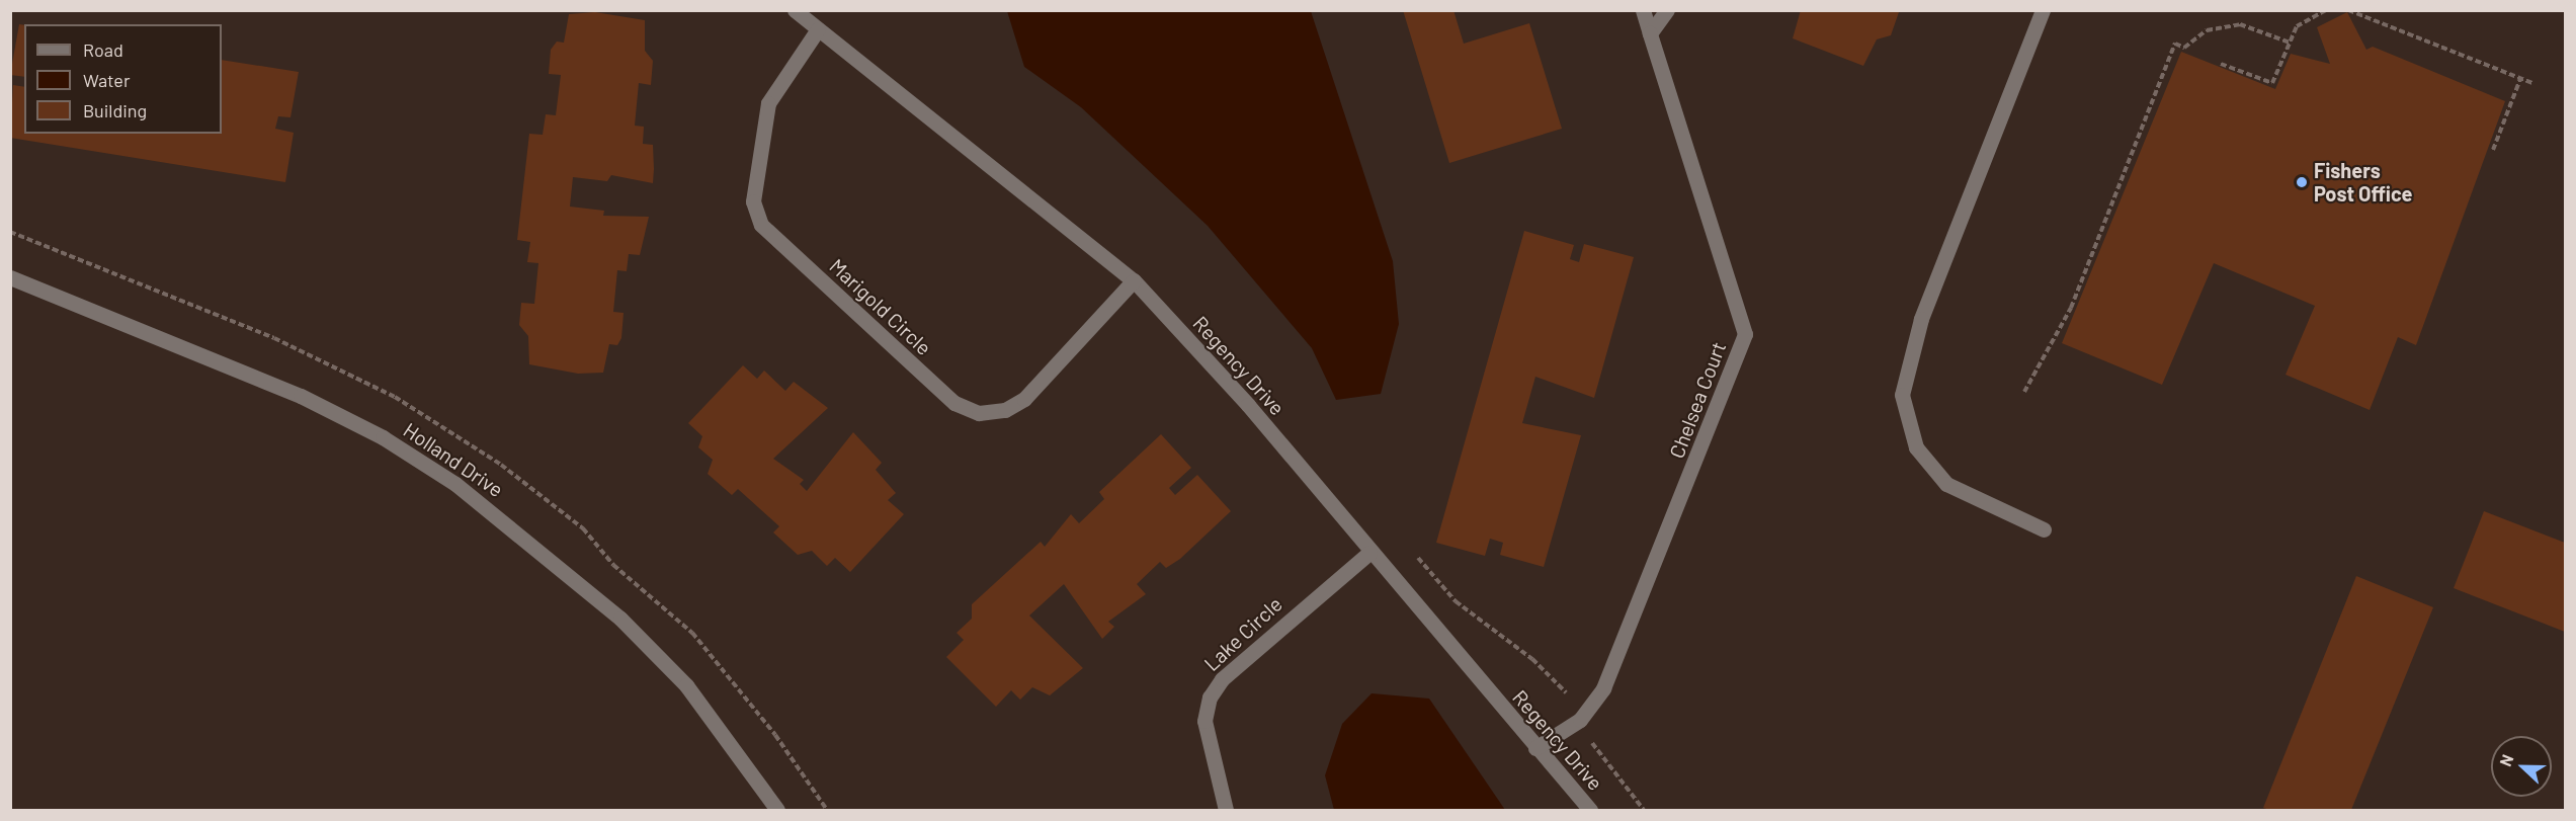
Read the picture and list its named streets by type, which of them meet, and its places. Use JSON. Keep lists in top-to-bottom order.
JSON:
{
  "streets": {
    "street": [
      "Marigold Circle",
      "Regency Drive",
      "Chelsea Court",
      "Holland Drive",
      "Lake Circle"
    ]
  },
  "crossings": [
    ["Marigold Circle", "Regency Drive"],
    ["Regency Drive", "Chelsea Court"],
    ["Regency Drive", "Lake Circle"]
  ],
  "places": ["Fishers Post Office"],
  "legend": ["Road", "Water", "Building"],
  "north": "left"
}
